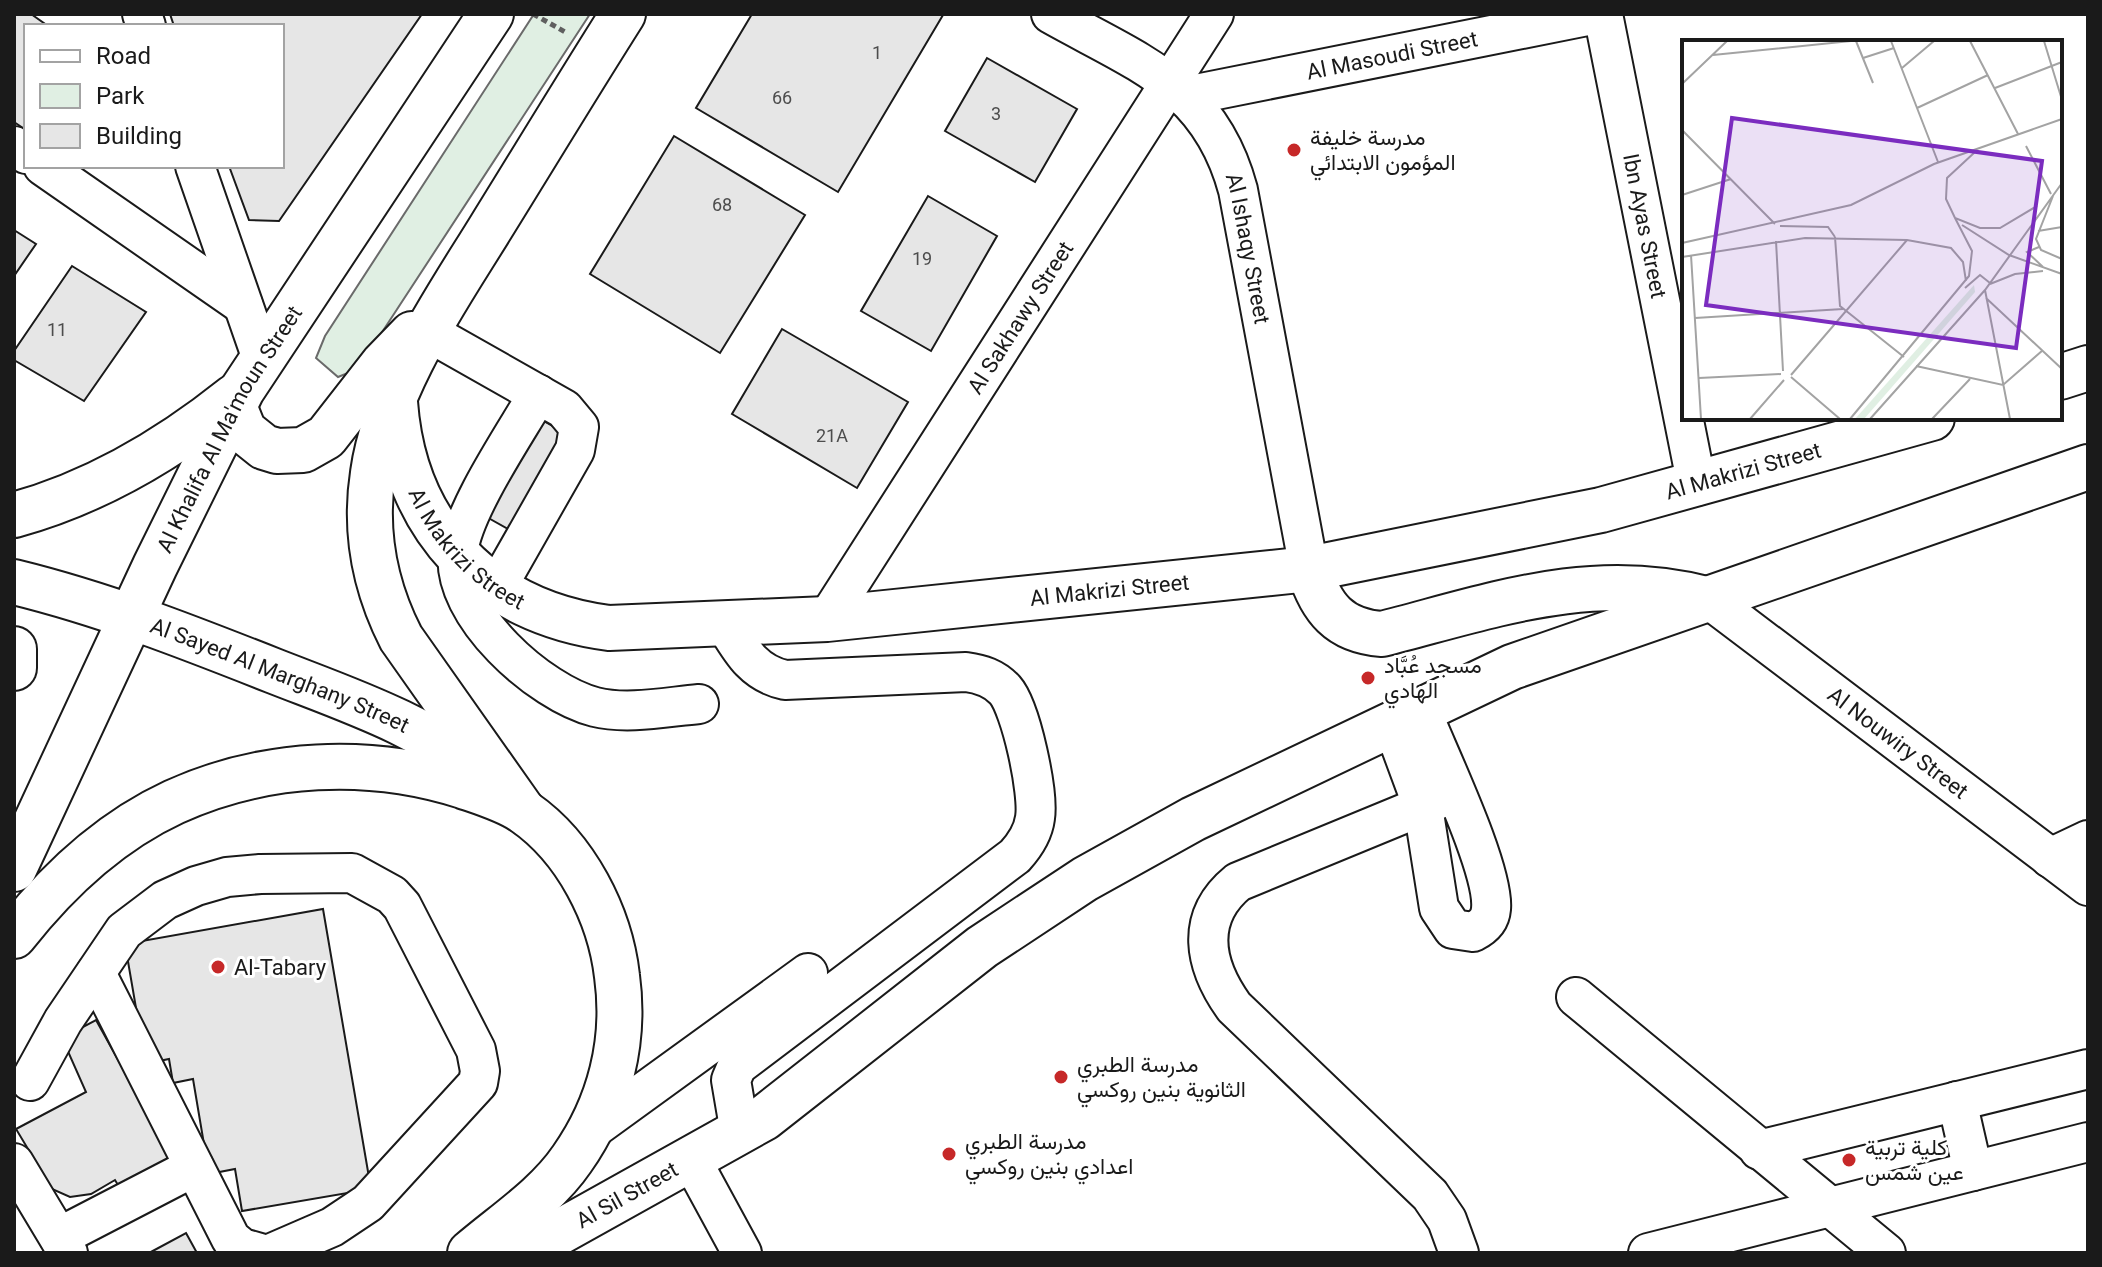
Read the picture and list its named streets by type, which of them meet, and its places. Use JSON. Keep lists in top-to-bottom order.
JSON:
{
  "streets": {
    "main road": [
      "Al Khalifa Al Ma'moun Street",
      "Al Makrizi Street",
      "Al Sayed Al Marghany Street",
      "Al Sil Street"
    ],
    "street": [
      "Al Masoudi Street",
      "Ibn Ayas Street",
      "Al Ishaqy Street",
      "Al Sakhawy Street",
      "Al Nouwiry Street"
    ]
  },
  "crossings": [
    ["Al Masoudi Street", "Ibn Ayas Street"],
    ["Al Masoudi Street", "Al Ishaqy Street"],
    ["Al Masoudi Street", "Al Sakhawy Street"],
    ["Ibn Ayas Street", "Al Makrizi Street"],
    ["Al Ishaqy Street", "Al Sakhawy Street"],
    ["Al Ishaqy Street", "Al Makrizi Street"],
    ["Al Sakhawy Street", "Al Makrizi Street"],
    ["Al Khalifa Al Ma'moun Street", "Al Sayed Al Marghany Street"]
  ],
  "places": [
    "مدرسة خليفة المؤمون الابتدائي",
    "مسجد عُبَّاد الهادي",
    "Al-Tabary",
    "مدرسة الطبري الثانوية بنين روكسي",
    "مدرسة الطبري اعدادي بنين روكسي",
    "كلية تربية عين شمس"
  ],
  "house_numbers": [
    "1",
    "66",
    "3",
    "68",
    "19",
    "11",
    "21A"
  ],
  "legend": ["Road", "Park", "Building"]
}
